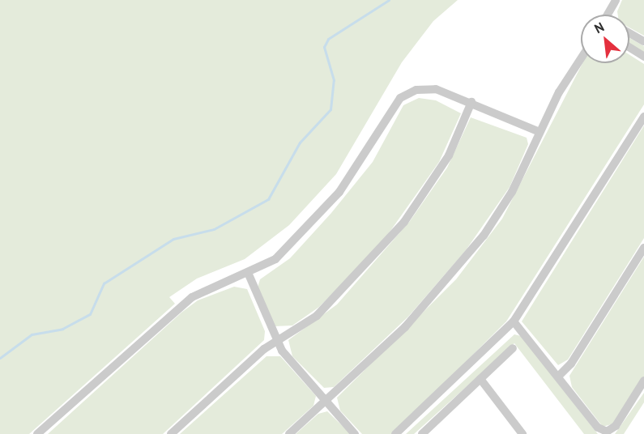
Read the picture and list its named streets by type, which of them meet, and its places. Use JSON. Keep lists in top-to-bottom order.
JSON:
{
  "north": "top left"
}
